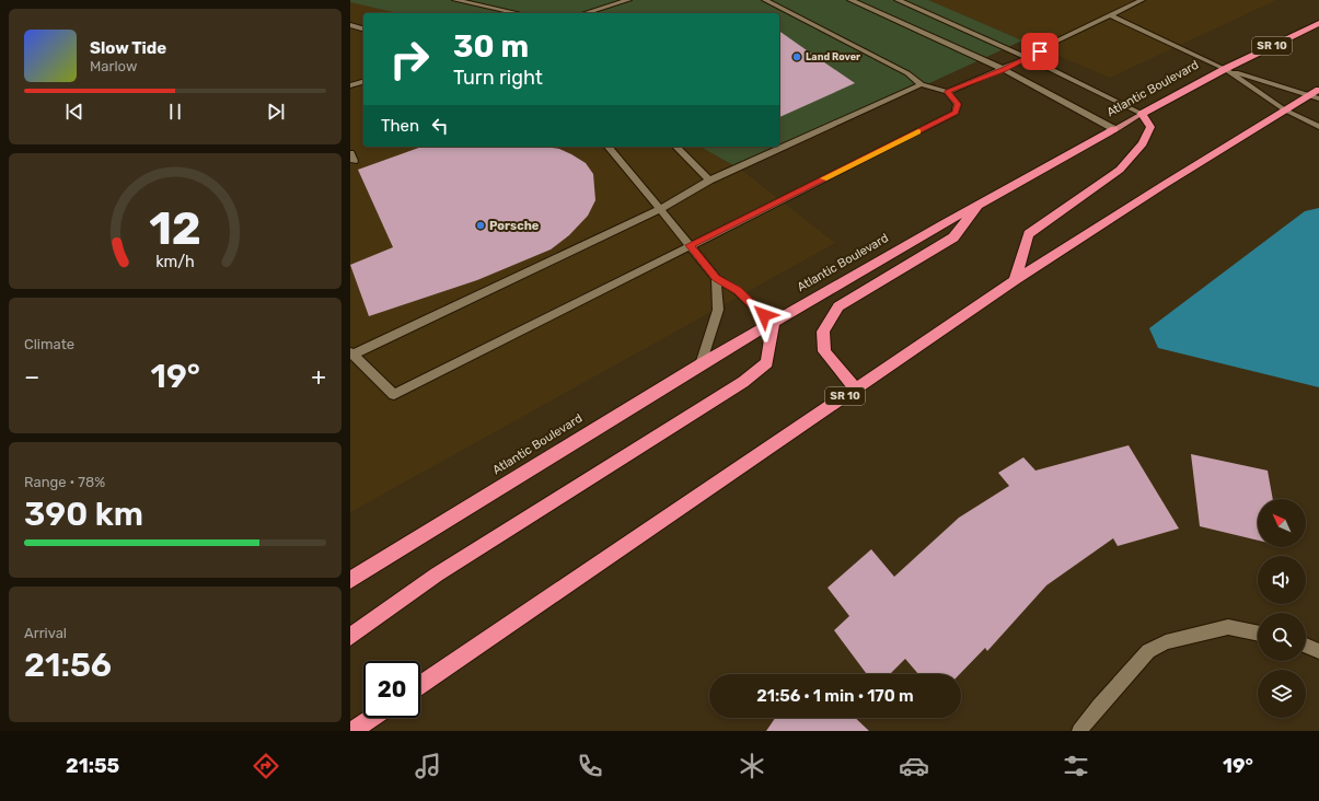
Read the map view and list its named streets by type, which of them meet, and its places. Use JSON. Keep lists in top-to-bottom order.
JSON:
{
  "streets": {
    "highway": ["SR 10", "Atlantic Boulevard"]
  },
  "places": ["Land Rover", "Porsche"],
  "north": "top left",
  "page": {
    "turn": ["30 m", "Turn right"],
    "song": ["Slow Tide", "Marlow"],
    "then": "Then",
    "tile": [
      "Climate",
      ["Range · 78%", "390 km"],
      ["Arrival", "21:56"]
    ],
    "heat": ["−", "19°", "+"],
    "limit": "20",
    "trip": "21:56 · 1 min · 170 m",
    "tabs": ["21:55", "19°"],
    "gauge": ["12", "km/h"]
  }
}
